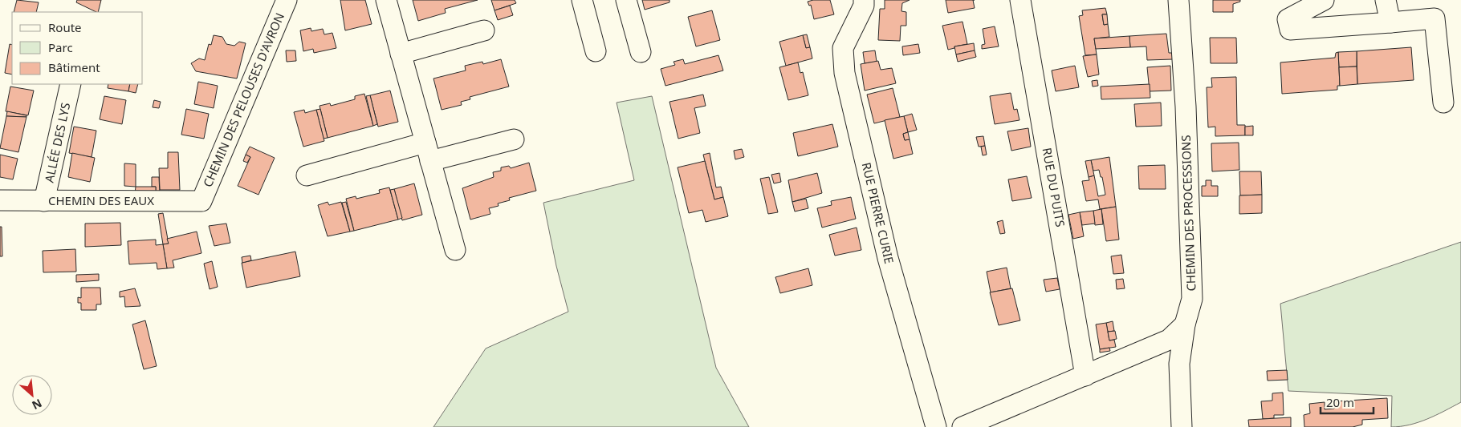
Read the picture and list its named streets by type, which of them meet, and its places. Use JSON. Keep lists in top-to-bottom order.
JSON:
{
  "streets": {
    "street": [
      "CHEMIN DES PELOUSES D'AVRON",
      "ALLÉE DES LYS",
      "RUE DU PUITS",
      "CHEMIN DES EAUX",
      "RUE PIERRE CURIE",
      "CHEMIN DES PROCESSIONS"
    ]
  },
  "crossings": [
    ["CHEMIN DES PELOUSES D'AVRON", "CHEMIN DES EAUX"],
    ["ALLÉE DES LYS", "CHEMIN DES EAUX"]
  ],
  "legend": ["Route", "Parc", "Bâtiment"],
  "scale_bar": "20 m",
  "north": "bottom right"
}
